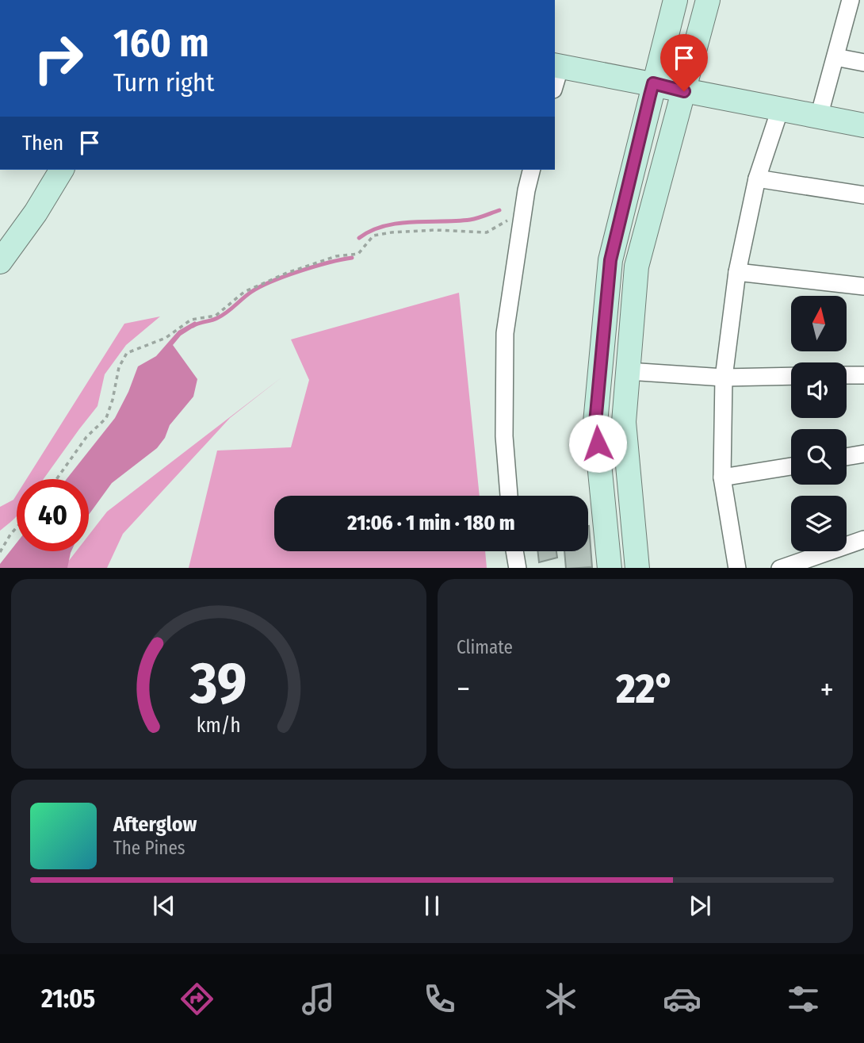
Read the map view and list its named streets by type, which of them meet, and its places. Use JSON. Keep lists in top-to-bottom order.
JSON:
{
  "north": "top",
  "page": {
    "turn": ["160 m", "Turn right"],
    "then": "Then",
    "limit": "40",
    "trip": "21:06 · 1 min · 180 m",
    "tile": "Climate",
    "heat": ["−", "22°", "+"],
    "song": ["Afterglow", "The Pines"],
    "tabs": "21:05",
    "gauge": ["39", "km/h"]
  }
}
